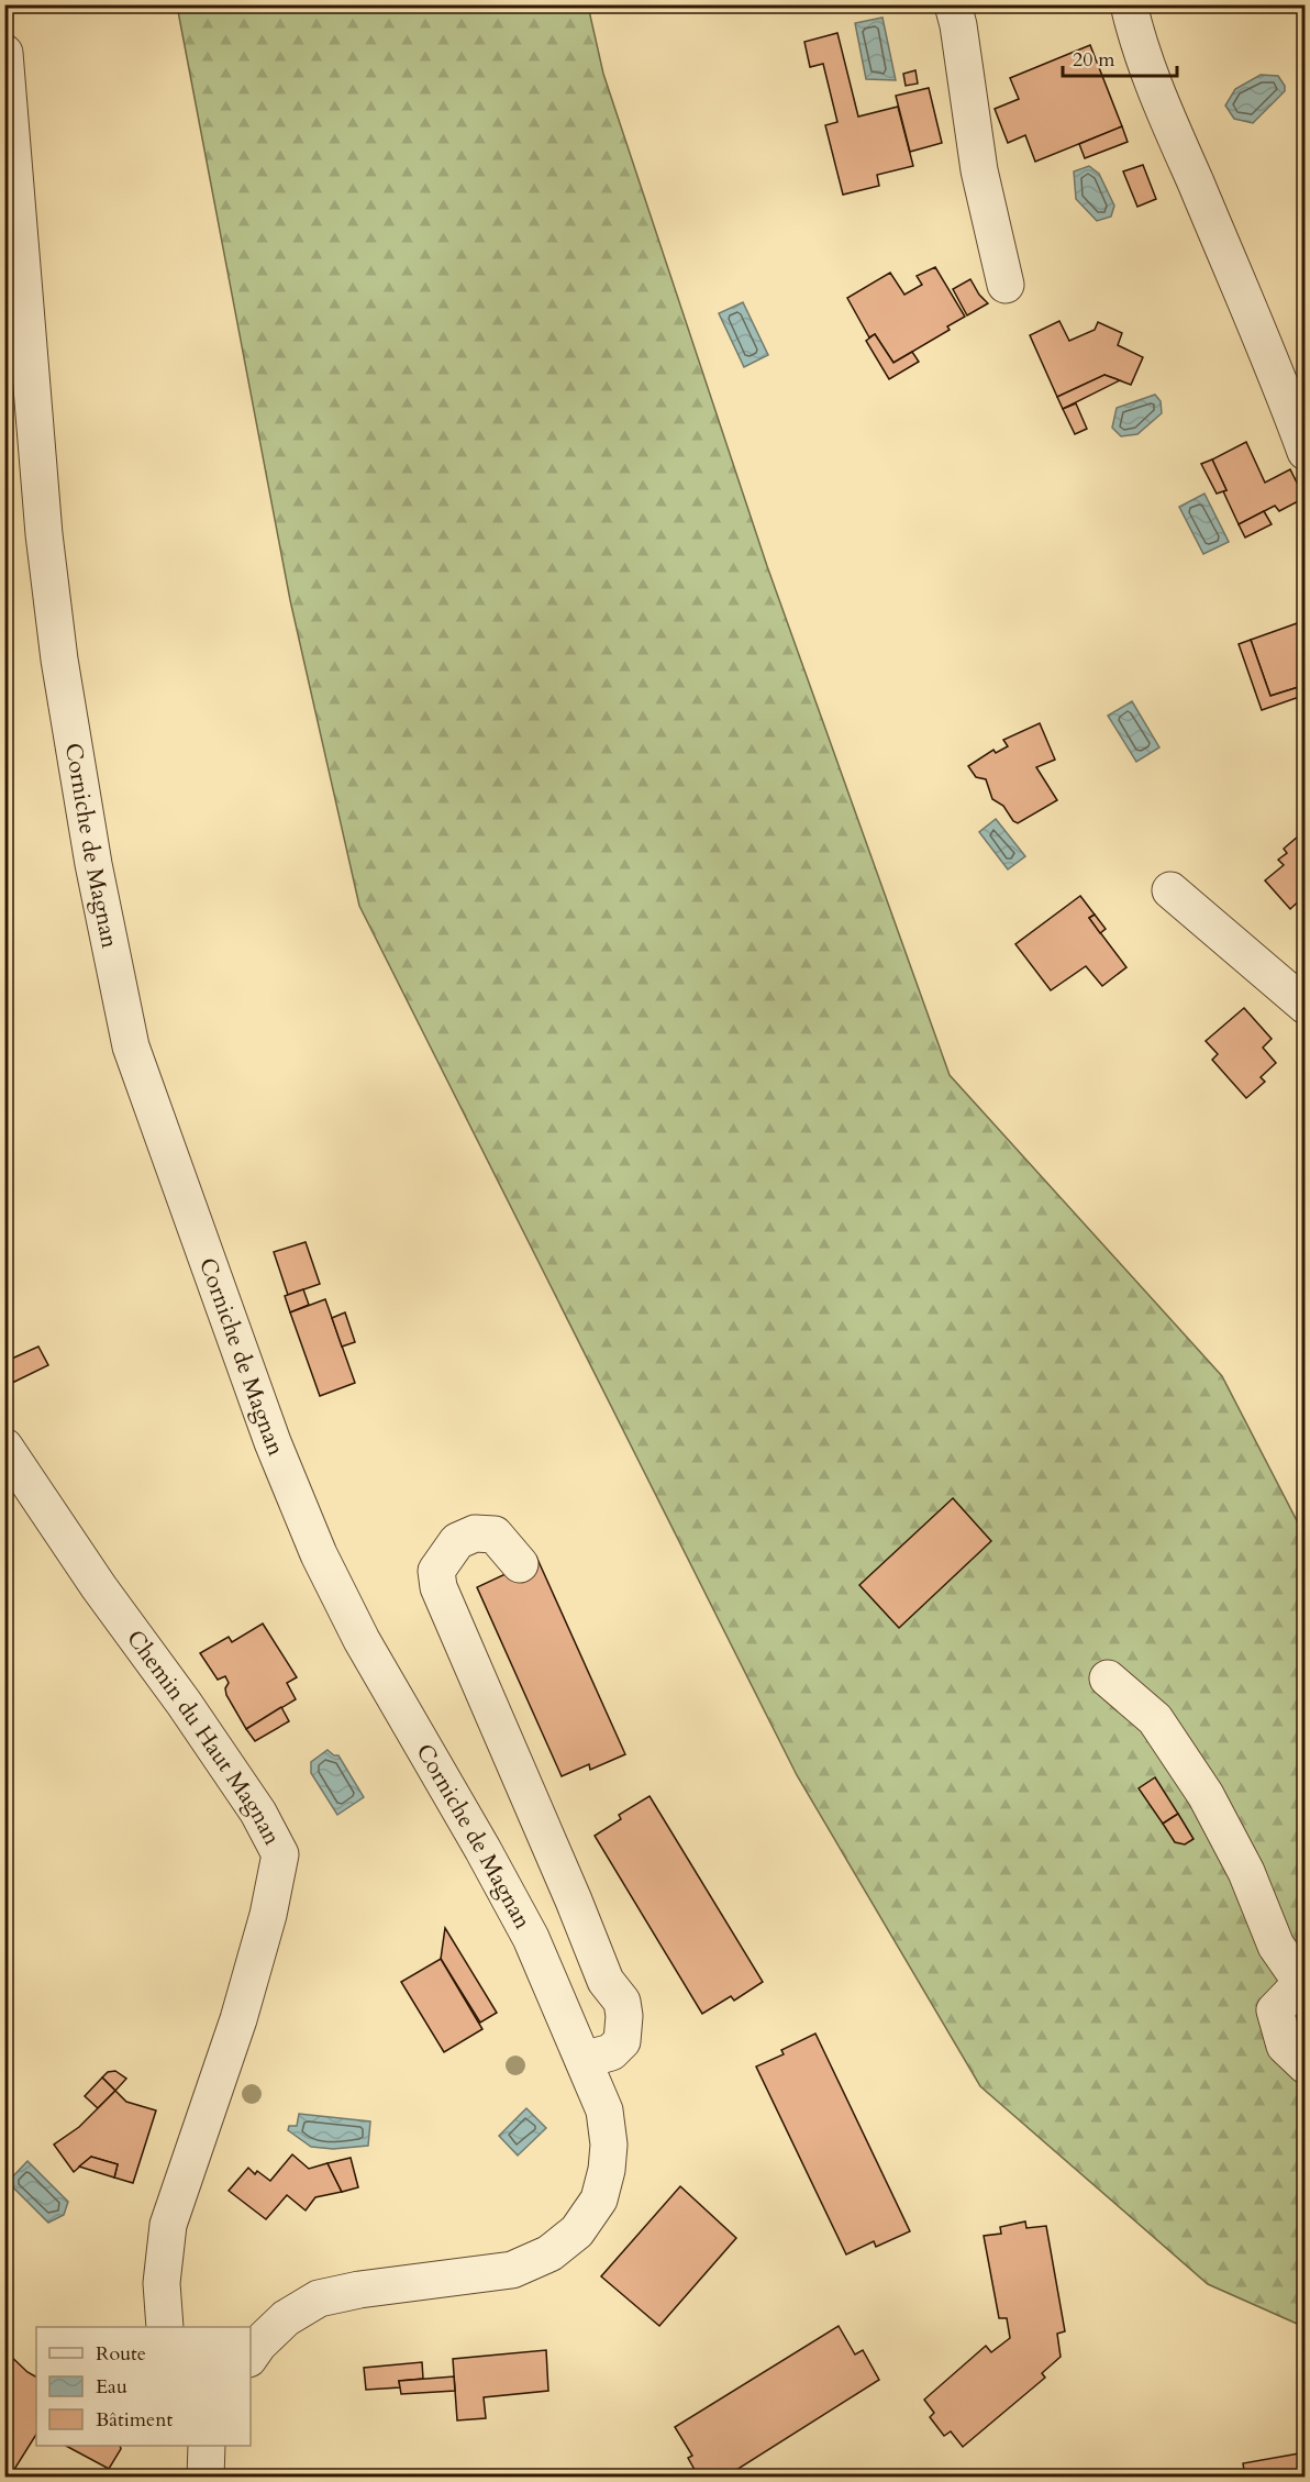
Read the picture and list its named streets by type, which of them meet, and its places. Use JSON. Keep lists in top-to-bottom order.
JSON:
{
  "streets": {
    "street": ["Corniche de Magnan", "Chemin du Haut Magnan"]
  },
  "legend": ["Route", "Eau", "Bâtiment"],
  "scale_bar": "20 m"
}
